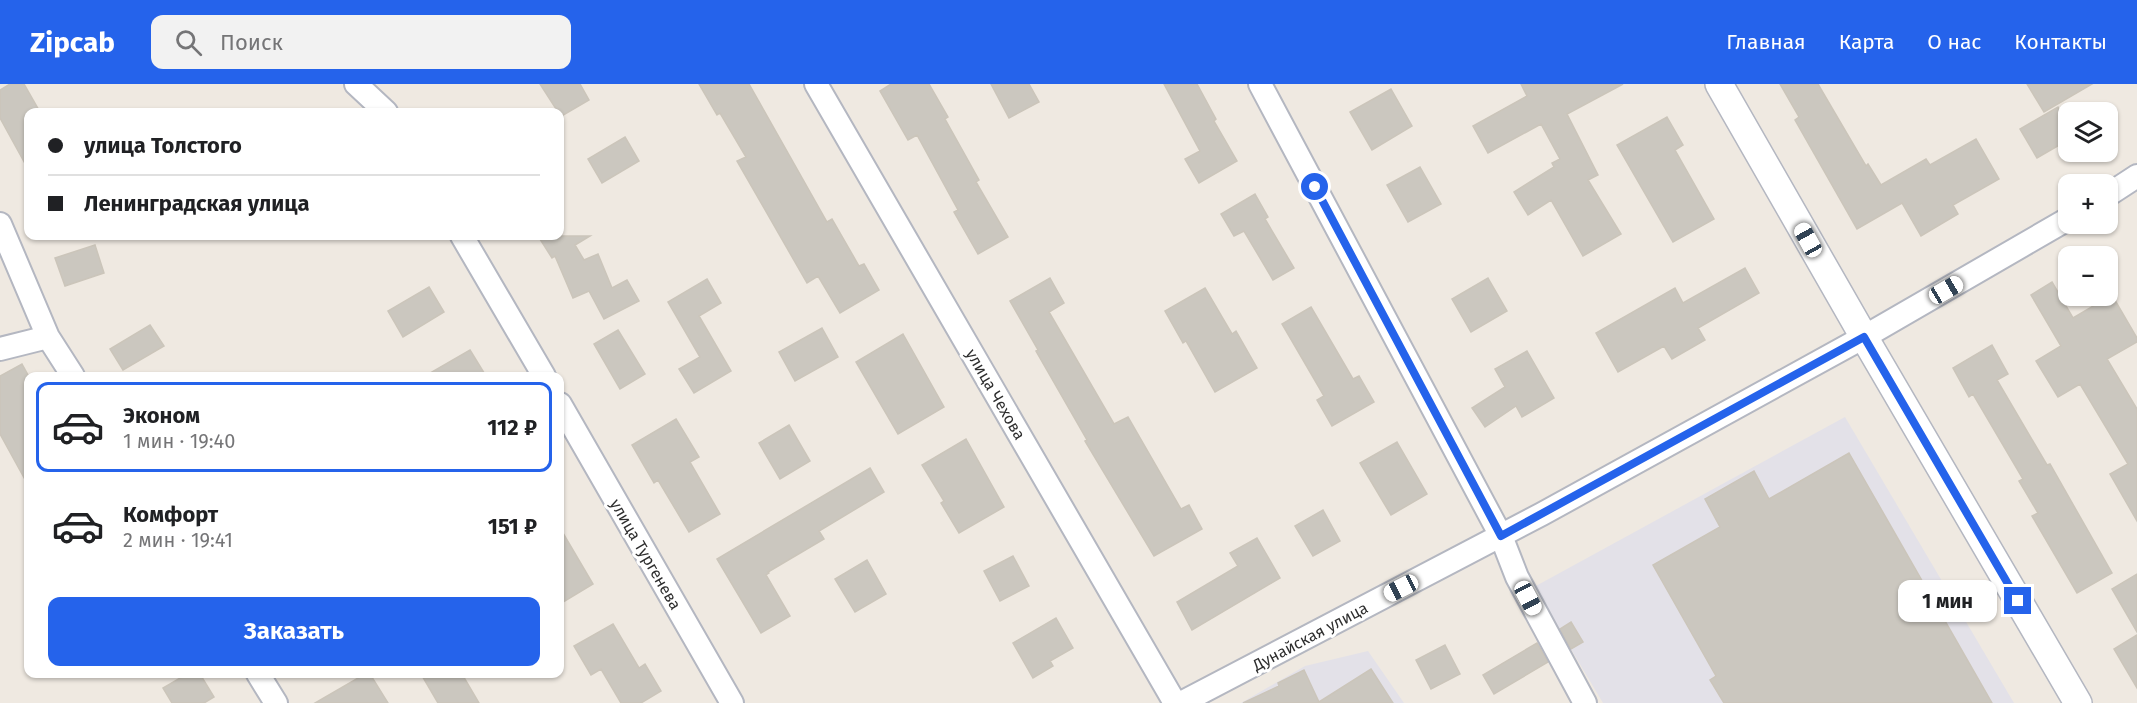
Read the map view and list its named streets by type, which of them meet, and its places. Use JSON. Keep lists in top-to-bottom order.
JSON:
{
  "streets": {
    "street": ["улица Чехова", "улица Тургенева", "Дунайская улица"]
  },
  "page": {
    "header": "Zipcab",
    "search": "Поиск",
    "nav": [
      "Главная",
      "Карта",
      "О нас",
      "Контакты"
    ],
    "map_buttons": ["+", "−"],
    "banner": ["улица Толстого", "Ленинградская улица"],
    "list": [
      {
        "name": "Эконом",
        "note": "1 мин · 19:40",
        "value": "112 ₽"
      },
      {
        "name": "Комфорт",
        "note": "2 мин · 19:41",
        "value": "151 ₽"
      }
    ],
    "bubble": "1 мин",
    "buttons": "Заказать"
  }
}
